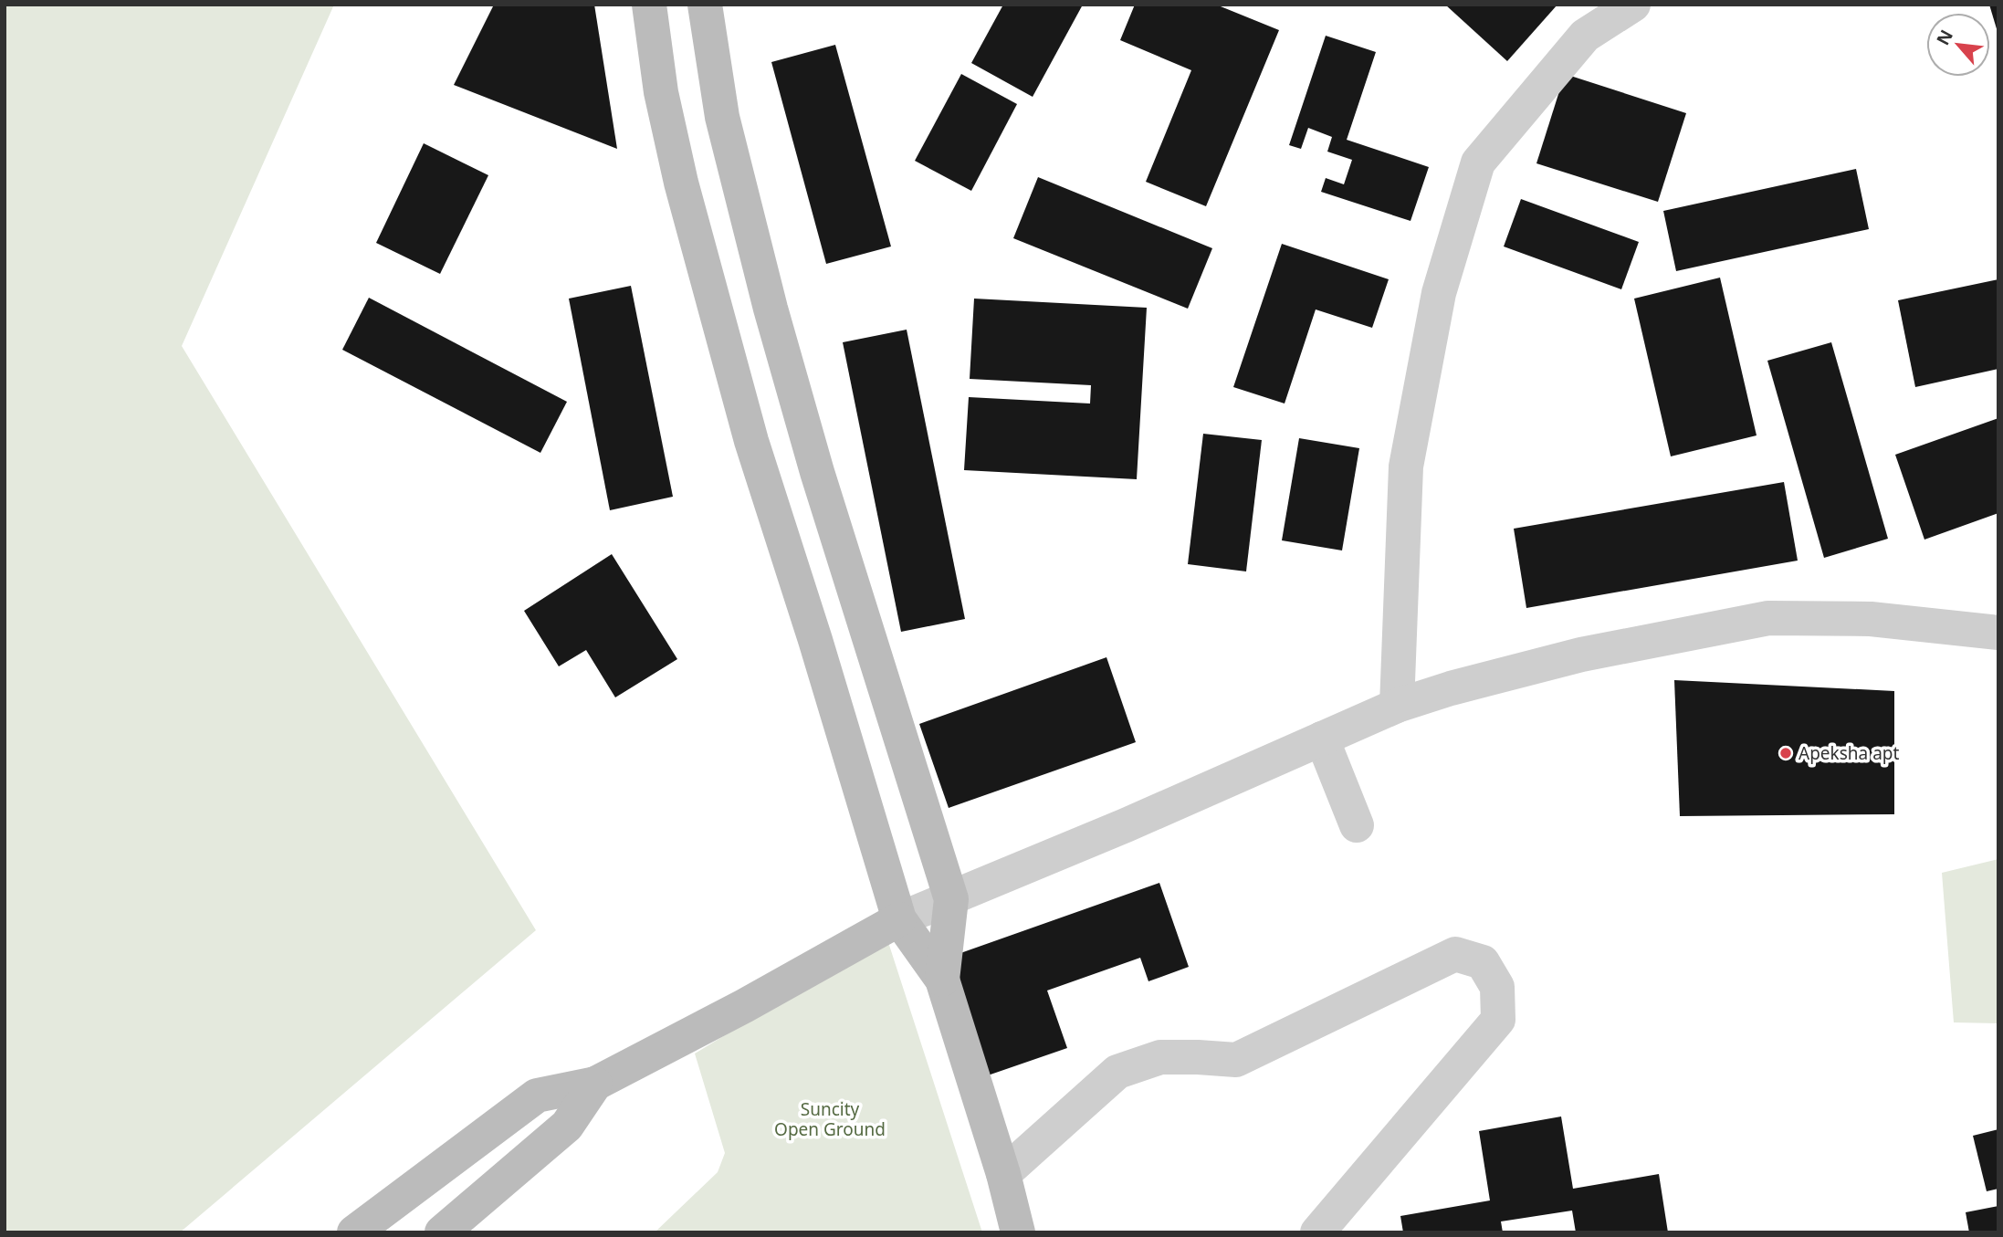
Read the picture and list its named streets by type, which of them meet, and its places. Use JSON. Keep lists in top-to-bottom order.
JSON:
{
  "parks": ["Suncity Open Ground"],
  "places": ["Apeksha apt"],
  "north": "top left"
}
